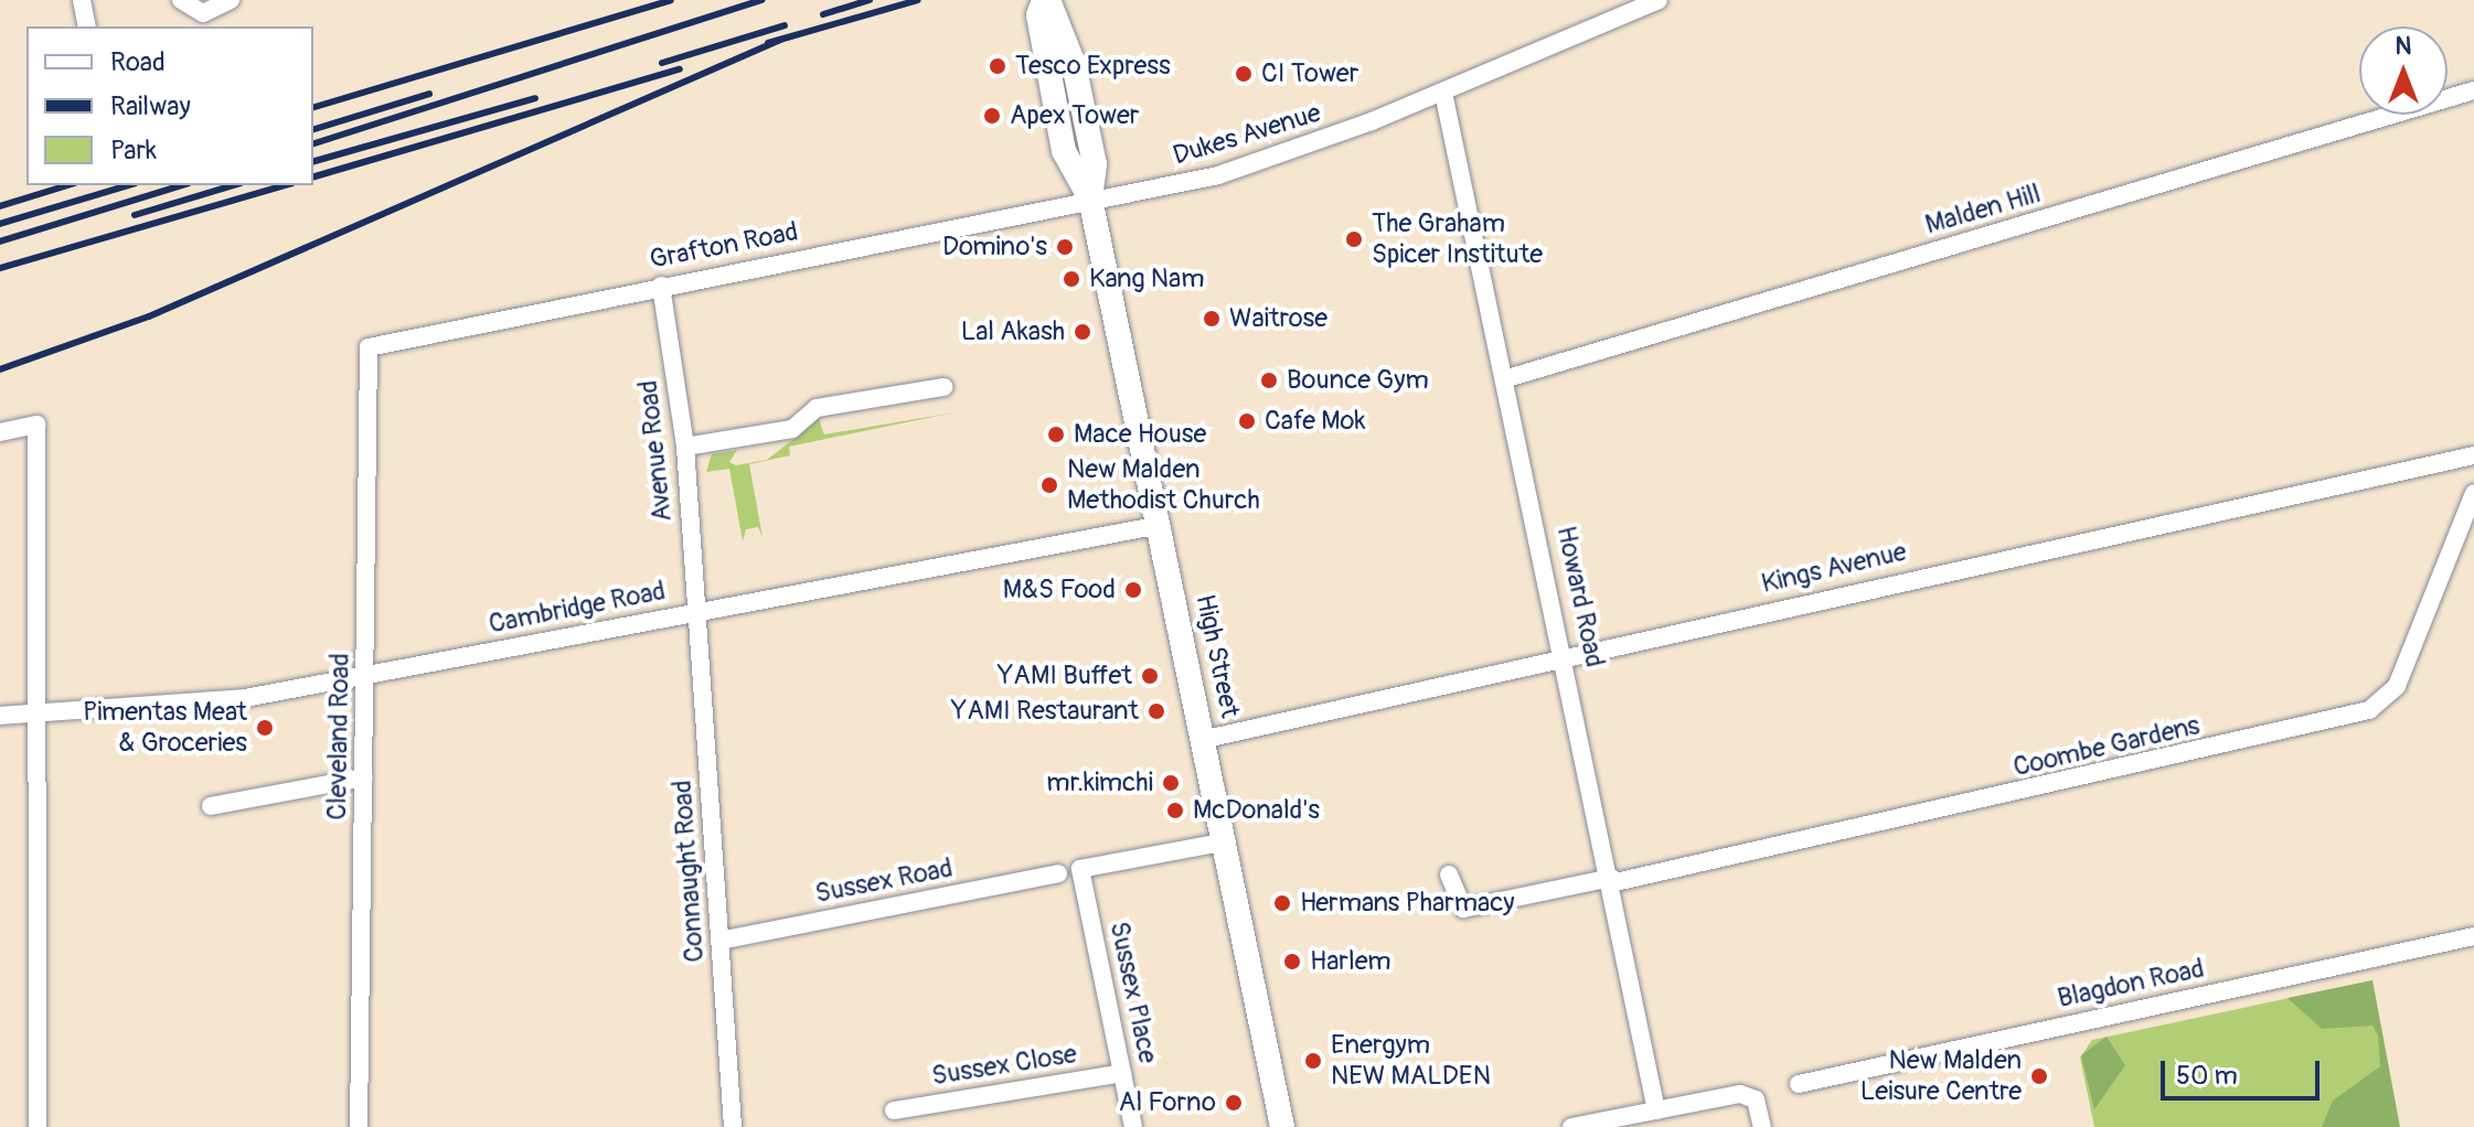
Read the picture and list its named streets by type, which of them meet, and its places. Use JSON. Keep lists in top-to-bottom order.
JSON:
{
  "streets": {
    "main road": ["High Street"],
    "street": [
      "Dukes Avenue",
      "Malden Hill",
      "Grafton Road",
      "Avenue Road",
      "Kings Avenue",
      "Howard Road",
      "Cambridge Road",
      "Cleveland Road",
      "Coombe Gardens",
      "Connaught Road",
      "Sussex Road",
      "Blagdon Road",
      "Sussex Place",
      "Sussex Close"
    ]
  },
  "crossings": [
    ["Dukes Avenue", "Grafton Road"],
    ["Dukes Avenue", "Howard Road"],
    ["Dukes Avenue", "High Street"],
    ["Malden Hill", "Howard Road"],
    ["Grafton Road", "Avenue Road"],
    ["Grafton Road", "High Street"],
    ["Grafton Road", "Cleveland Road"],
    ["Avenue Road", "Cambridge Road"],
    ["Avenue Road", "Connaught Road"],
    ["Kings Avenue", "Howard Road"],
    ["Kings Avenue", "High Street"],
    ["Howard Road", "Coombe Gardens"],
    ["Cambridge Road", "High Street"],
    ["Cambridge Road", "Cleveland Road"],
    ["Cambridge Road", "Connaught Road"],
    ["High Street", "Sussex Place"],
    ["Connaught Road", "Sussex Road"],
    ["Sussex Place", "Sussex Close"]
  ],
  "places": [
    "Tesco Express",
    "CI Tower",
    "Apex Tower",
    "The Graham Spicer Institute",
    "Domino's",
    "Kang Nam",
    "Waitrose",
    "Lal Akash",
    "Bounce Gym",
    "Cafe Mok",
    "Mace House",
    "New Malden Methodist Church",
    "M&S Food",
    "YAMI Buffet",
    "YAMI Restaurant",
    "Pimentas Meat & Groceries",
    "mr.kimchi",
    "McDonald's",
    "Hermans Pharmacy",
    "Harlem",
    "Energym NEW MALDEN",
    "New Malden Leisure Centre",
    "Al Forno"
  ],
  "legend": ["Road", "Railway", "Park"],
  "scale_bar": "50 m",
  "north": "top"
}
